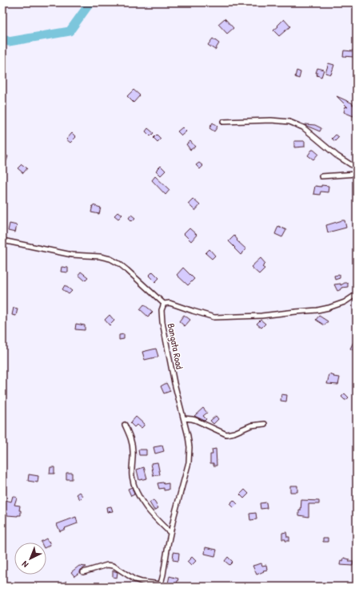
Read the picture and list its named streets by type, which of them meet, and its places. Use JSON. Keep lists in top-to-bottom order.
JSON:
{
  "streets": {
    "street": ["Bangata Road"]
  },
  "north": "bottom left"
}
